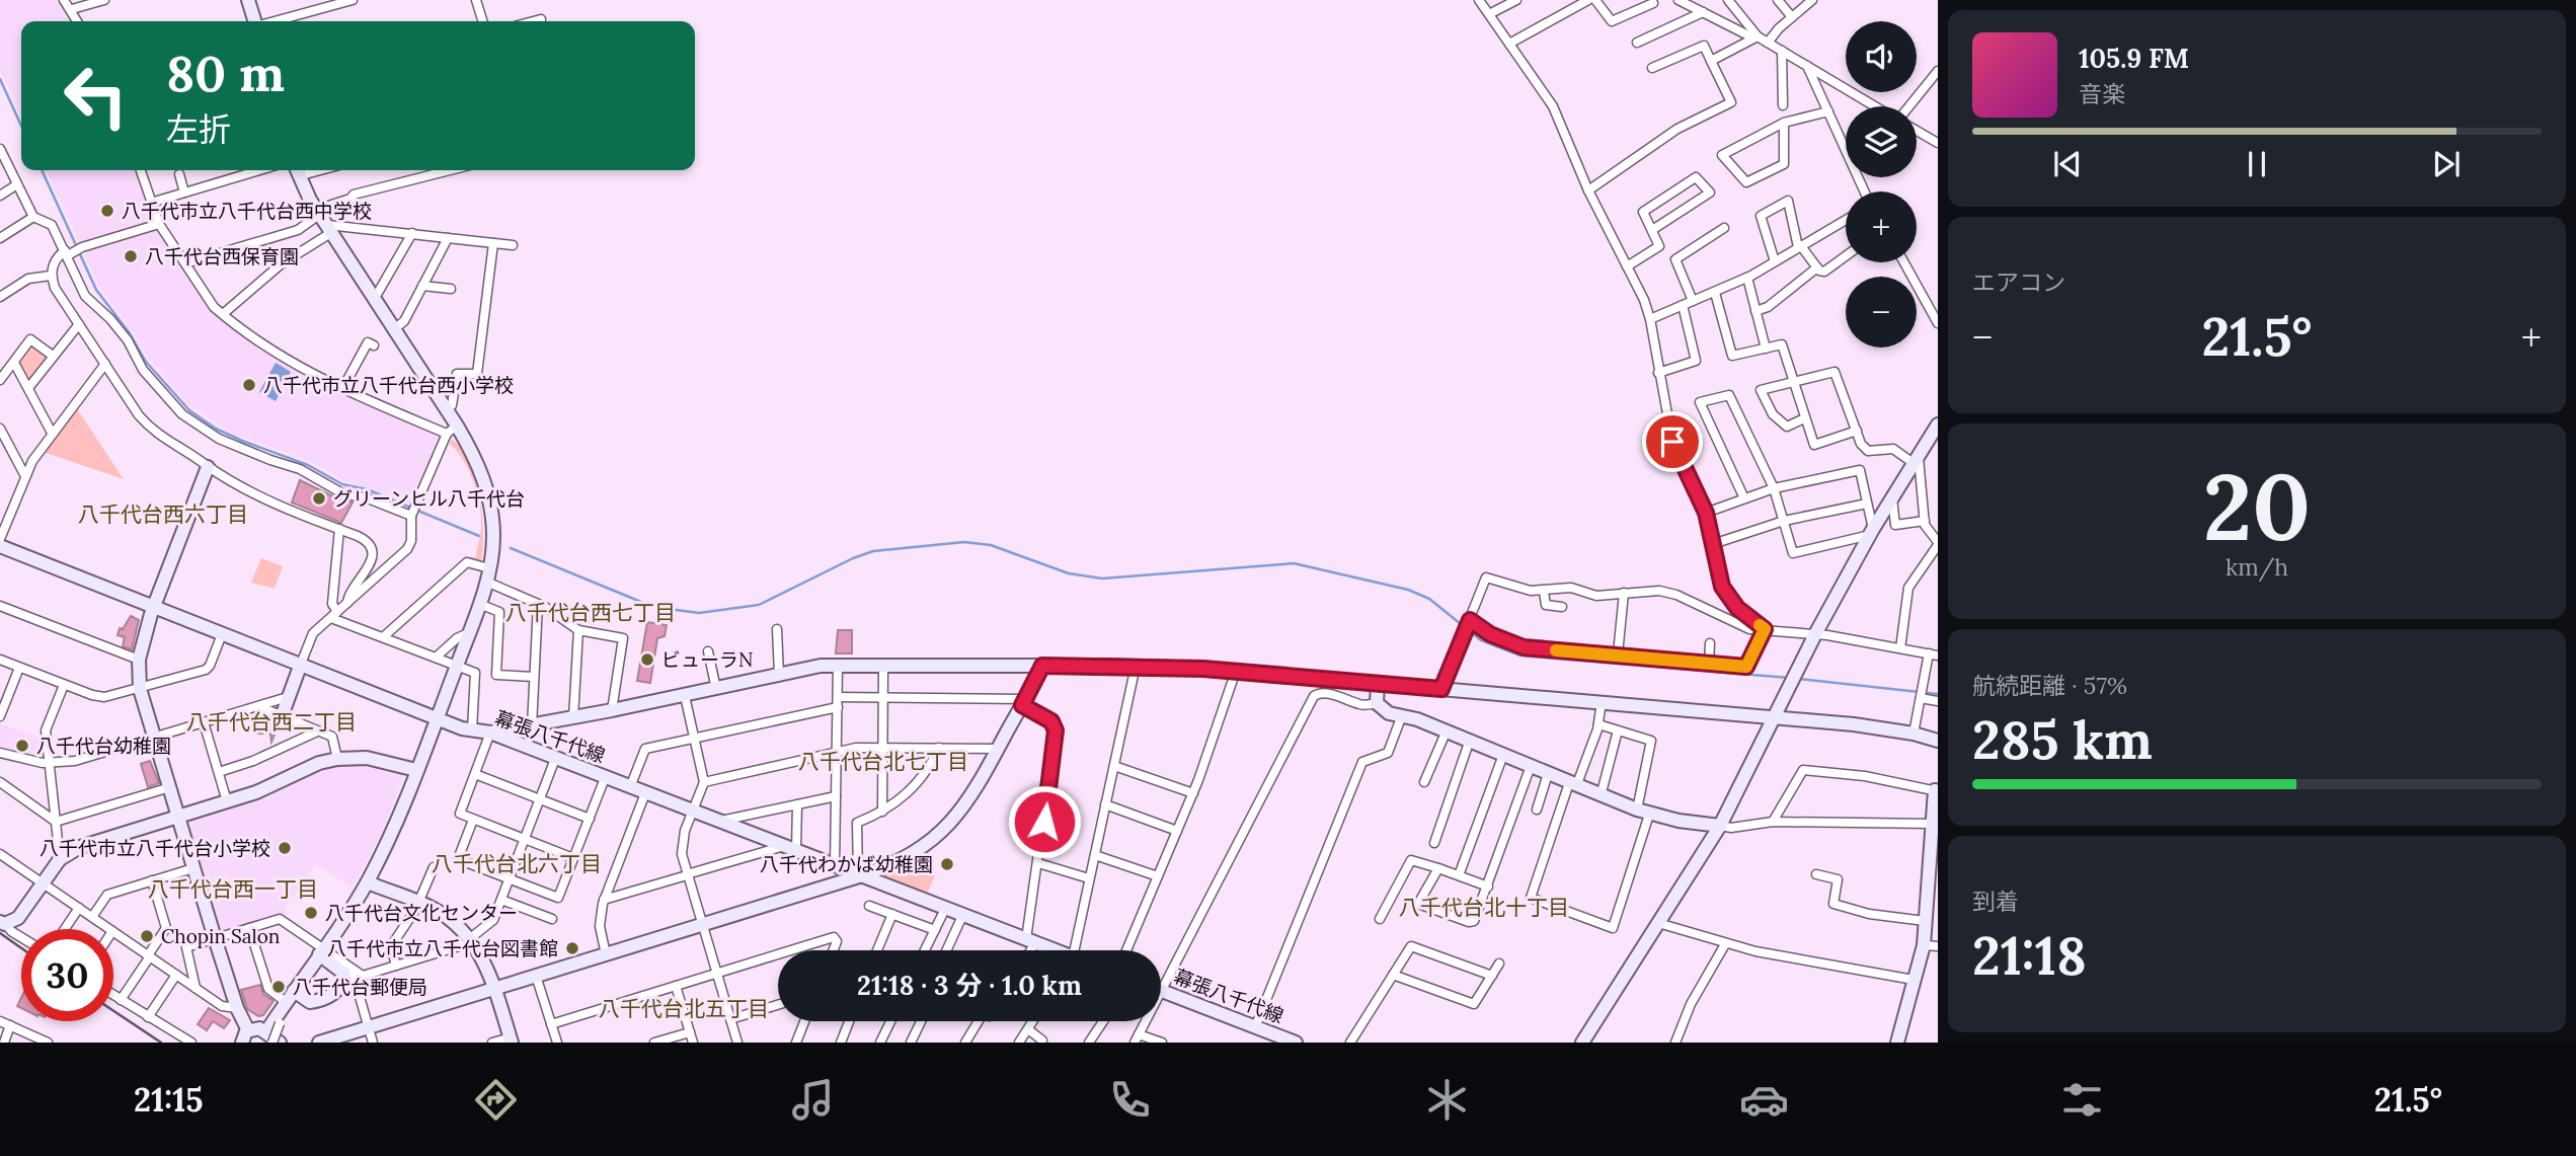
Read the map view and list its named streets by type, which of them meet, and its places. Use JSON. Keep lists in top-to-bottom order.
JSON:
{
  "streets": {
    "street": ["幕張八千代線"]
  },
  "districts": [
    "八千代台西六丁目",
    "八千代台西七丁目",
    "八千代台西二丁目",
    "八千代台北七丁目",
    "八千代台北六丁目",
    "八千代台西一丁目",
    "八千代台北十丁目",
    "八千代台北五丁目"
  ],
  "places": [
    "八千代市立八千代台西中学校",
    "八千代台西保育園",
    "八千代市立八千代台西小学校",
    "グリーンヒル八千代台",
    "ビューラN",
    "八千代台幼稚園",
    "八千代市立八千代台小学校",
    "八千代わかば幼稚園",
    "八千代台文化センター",
    "Chopin Salon",
    "八千代市立八千代台図書館",
    "八千代台郵便局"
  ],
  "page": {
    "map_buttons": ["+", "−"],
    "turn": ["80 m", "左折"],
    "song": ["105.9 FM", "音楽"],
    "tile": [
      "エアコン",
      ["20", "km/h"],
      ["航続距離 · 57%", "285 km"],
      ["到着", "21:18"]
    ],
    "heat": ["−", "21.5°", "+"],
    "limit": "30",
    "trip": "21:18 · 3 分 · 1.0 km",
    "tabs": ["21:15", "21.5°"]
  }
}
